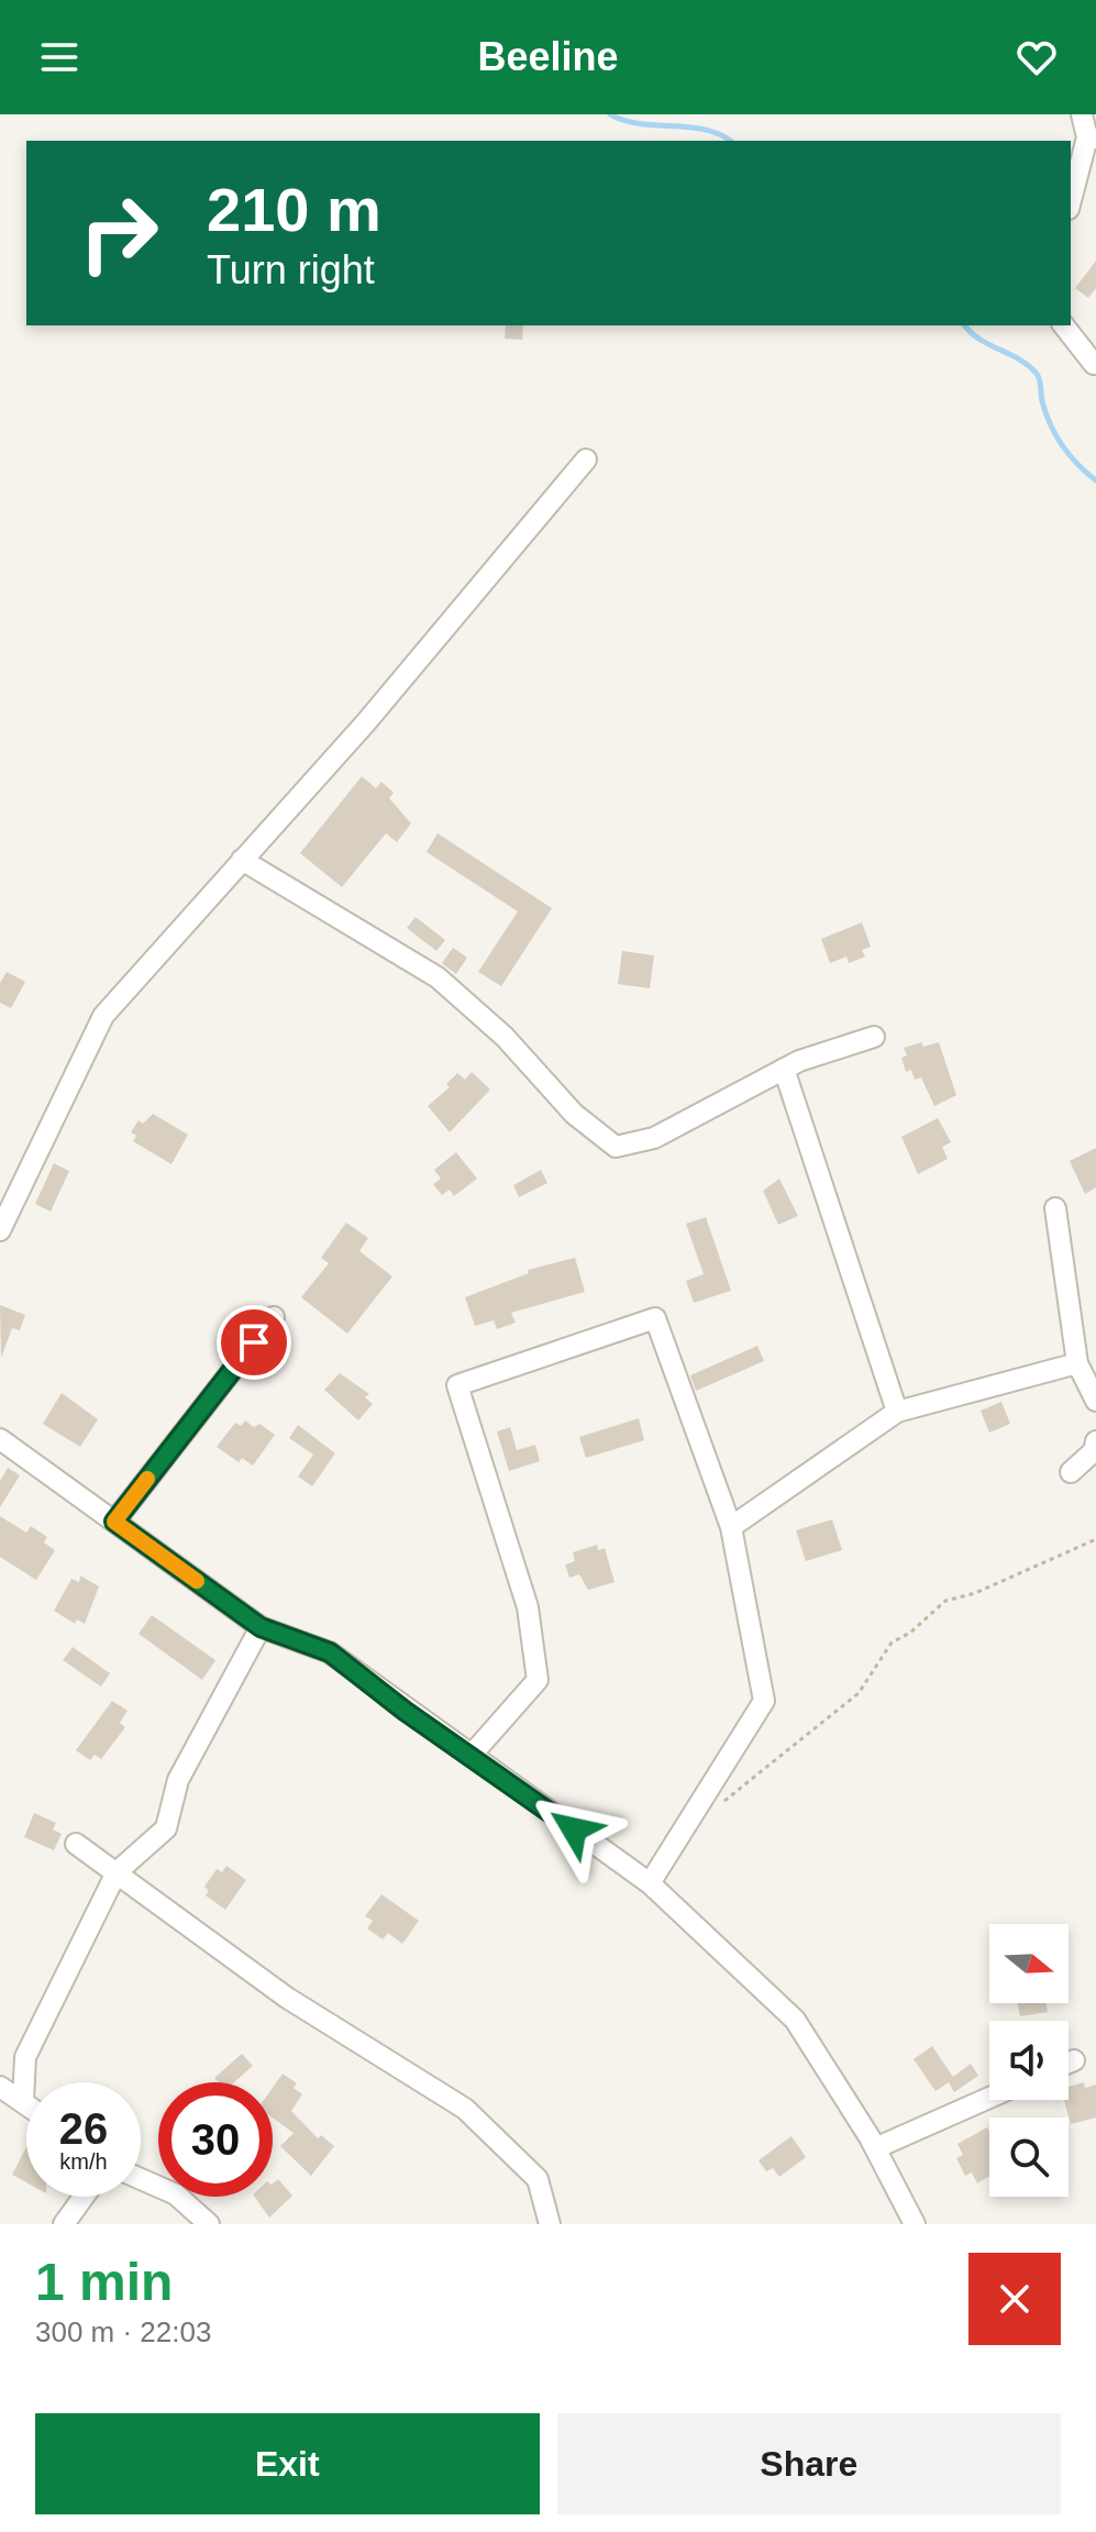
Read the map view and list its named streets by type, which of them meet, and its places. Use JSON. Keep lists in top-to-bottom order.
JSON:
{
  "north": "right",
  "page": {
    "header": "Beeline",
    "turn": ["210 m", "Turn right"],
    "speed": "26 km/h",
    "limit": "30",
    "heading": ["1 min", "300 m · 22:03"],
    "buttons": ["Exit", "Share"]
  }
}
